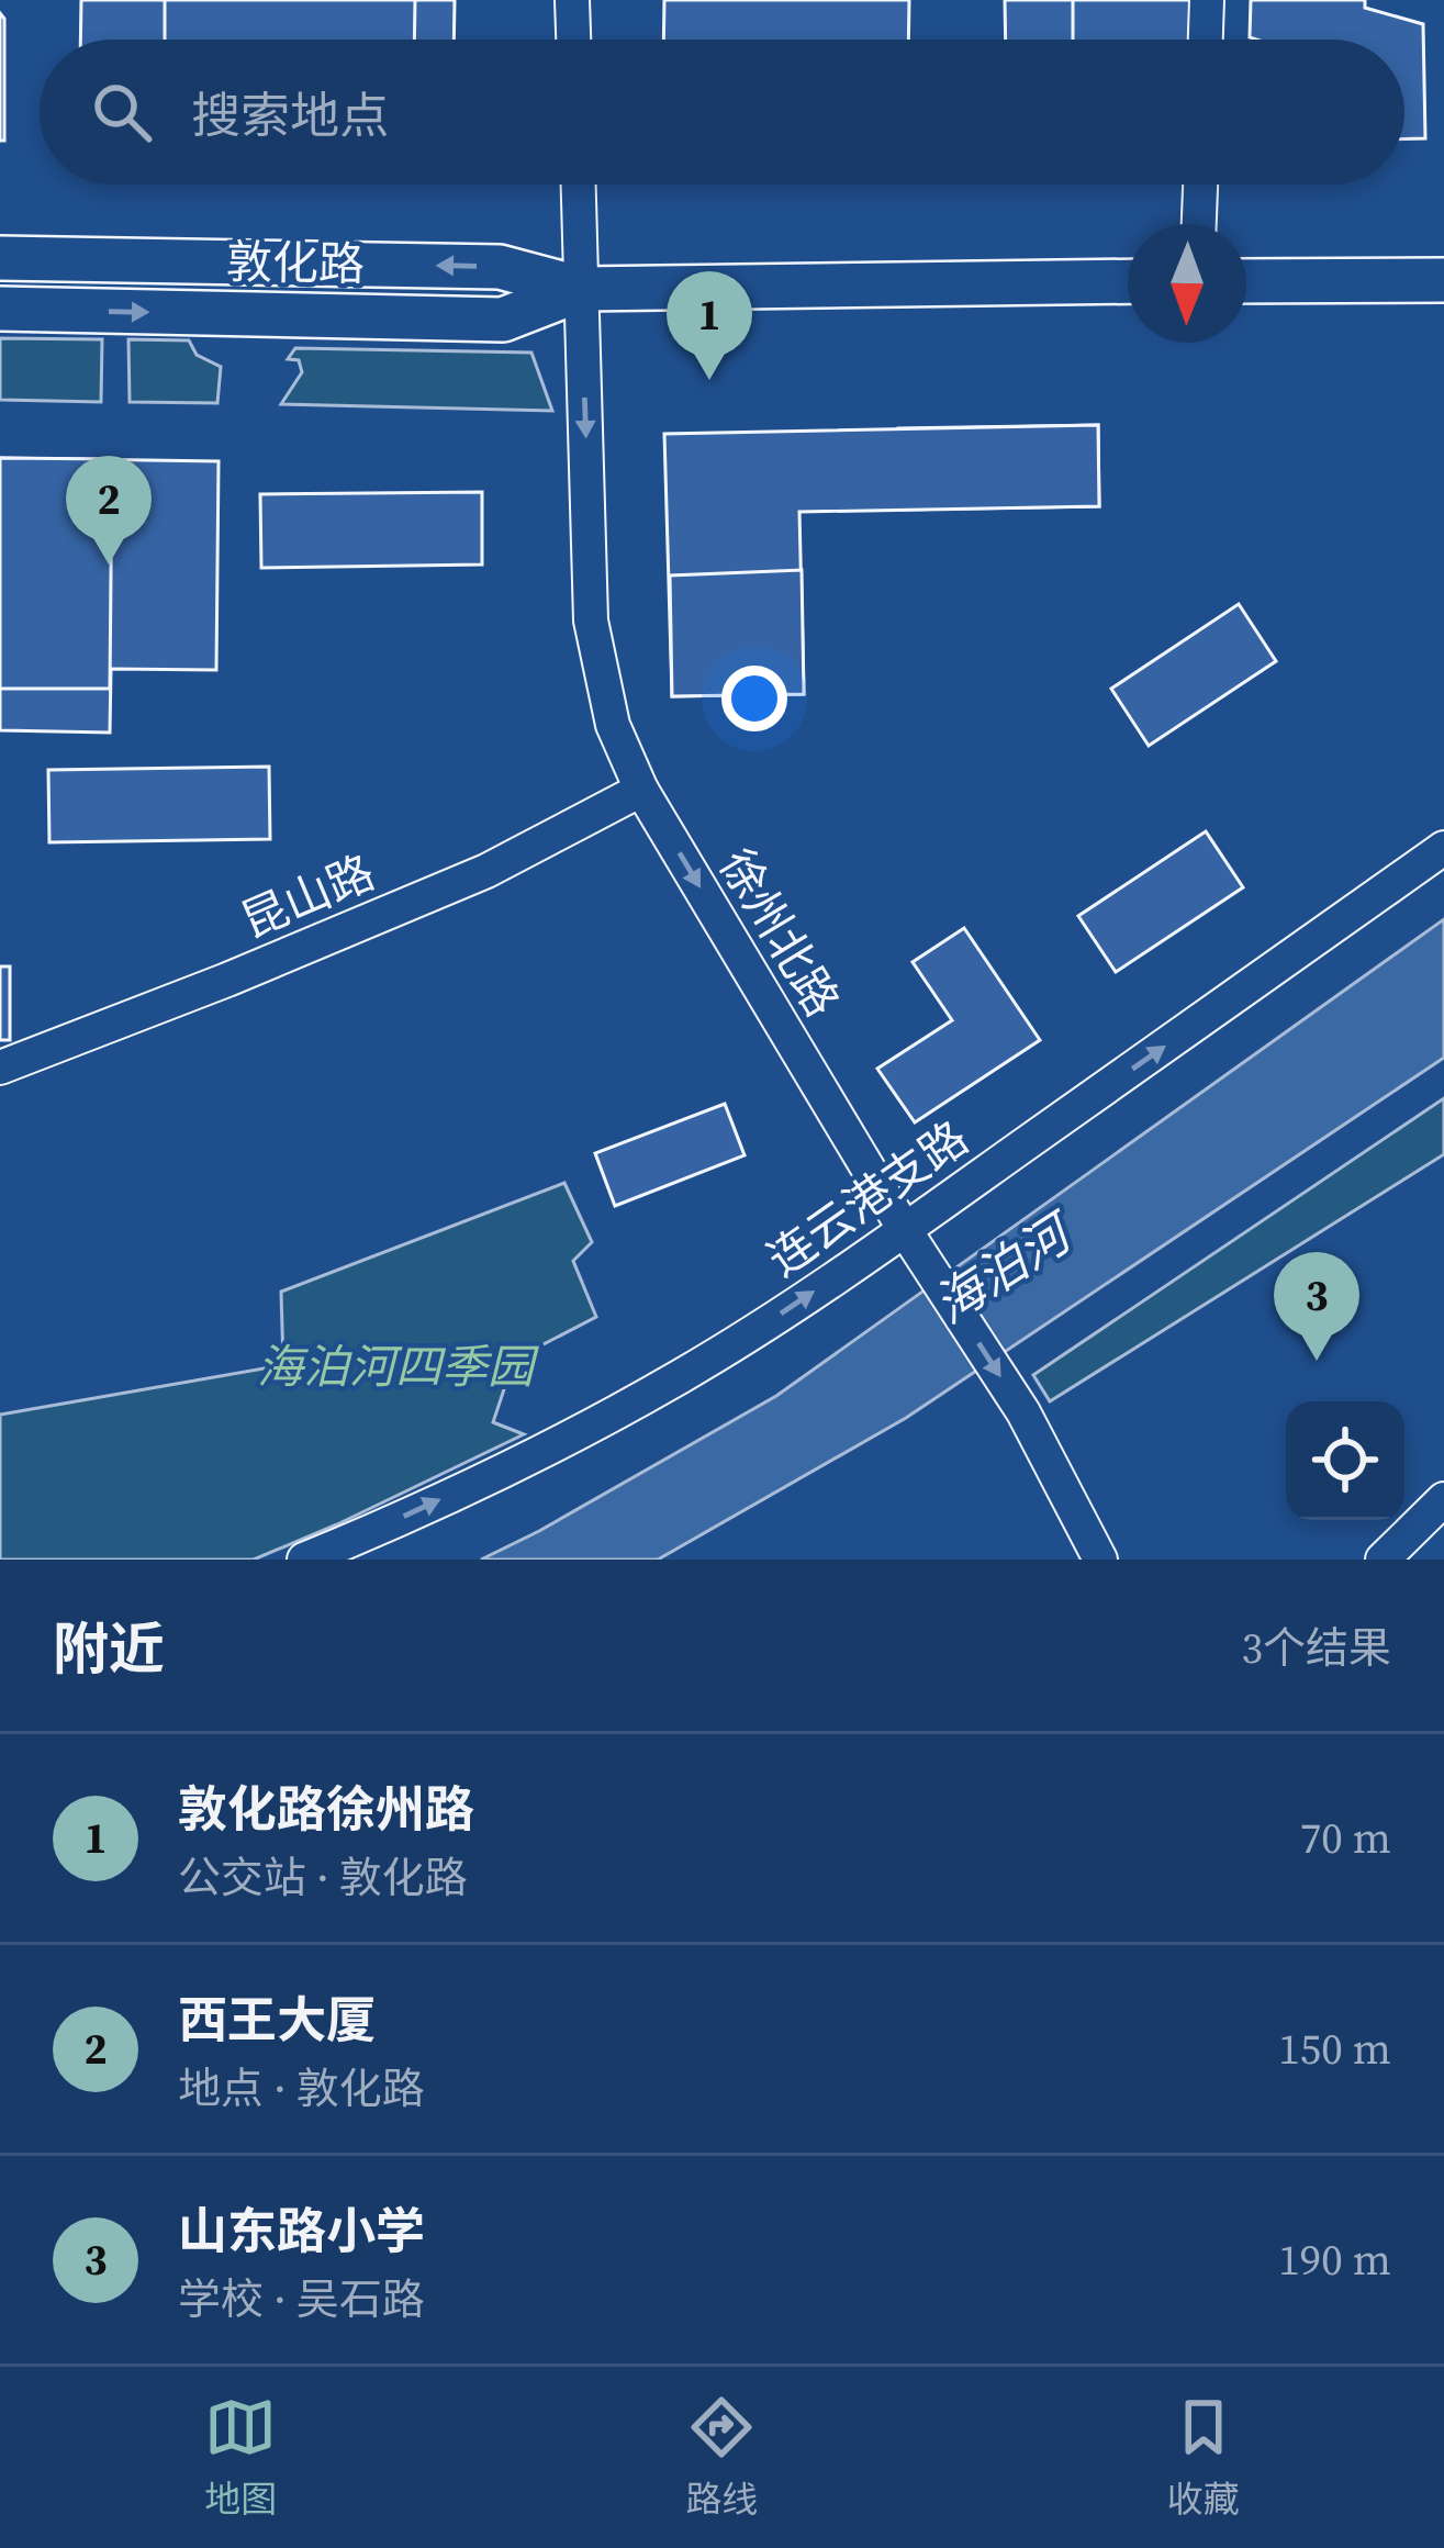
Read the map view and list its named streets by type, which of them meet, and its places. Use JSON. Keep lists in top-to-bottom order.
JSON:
{
  "streets": {
    "main road": ["敦化路"],
    "street": ["昆山路", "徐州北路", "连云港支路"]
  },
  "crossings": [
    ["敦化路", "徐州北路"],
    ["昆山路", "徐州北路"],
    ["徐州北路", "连云港支路"]
  ],
  "one_way": ["徐州北路", "连云港支路"],
  "water": ["海泊河"],
  "parks": ["海泊河四季园"],
  "north": "bottom",
  "page": {
    "search": "搜索地点",
    "pins": ["1", "2", "3"],
    "heading": ["附近", "3个结果"],
    "list": [
      {
        "mark": "1",
        "name": "敦化路徐州路",
        "note": "公交站 · 敦化路",
        "value": "70 m"
      },
      {
        "mark": "2",
        "name": "西王大厦",
        "note": "地点 · 敦化路",
        "value": "150 m"
      },
      {
        "mark": "3",
        "name": "山东路小学",
        "note": "学校 · 吴石路",
        "value": "190 m"
      }
    ],
    "nav": ["地图", "路线", "收藏"]
  }
}
